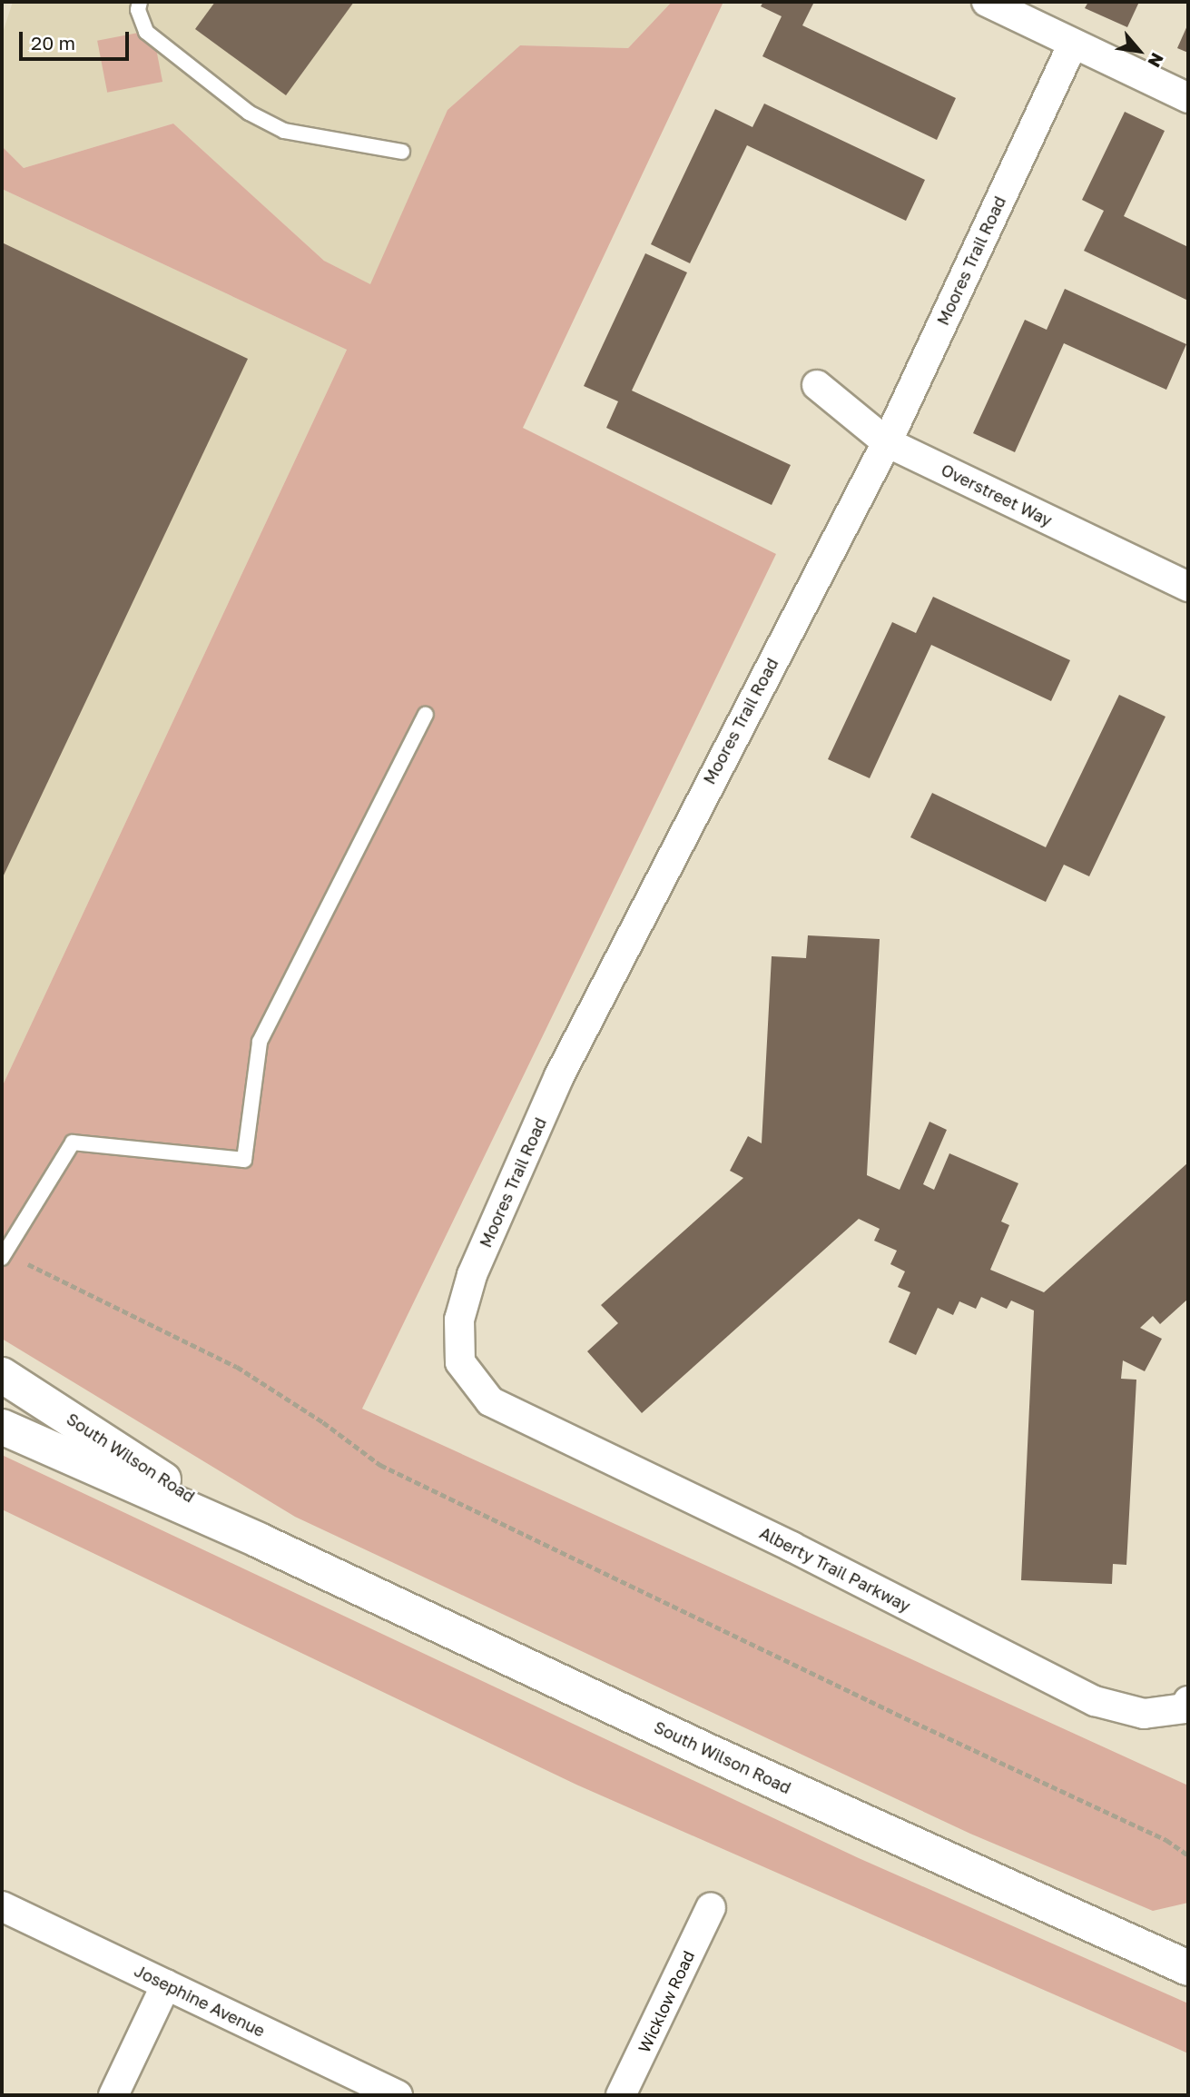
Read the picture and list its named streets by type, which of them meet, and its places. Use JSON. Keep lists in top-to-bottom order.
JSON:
{
  "streets": {
    "main road": ["South Wilson Road"],
    "street": [
      "Moores Trail Road",
      "Overstreet Way",
      "Alberty Trail Parkway",
      "Josephine Avenue",
      "Wicklow Road"
    ]
  },
  "crossings": [
    ["Moores Trail Road", "Overstreet Way"],
    ["Moores Trail Road", "Alberty Trail Parkway"]
  ],
  "scale_bar": "20 m",
  "north": "bottom right"
}
